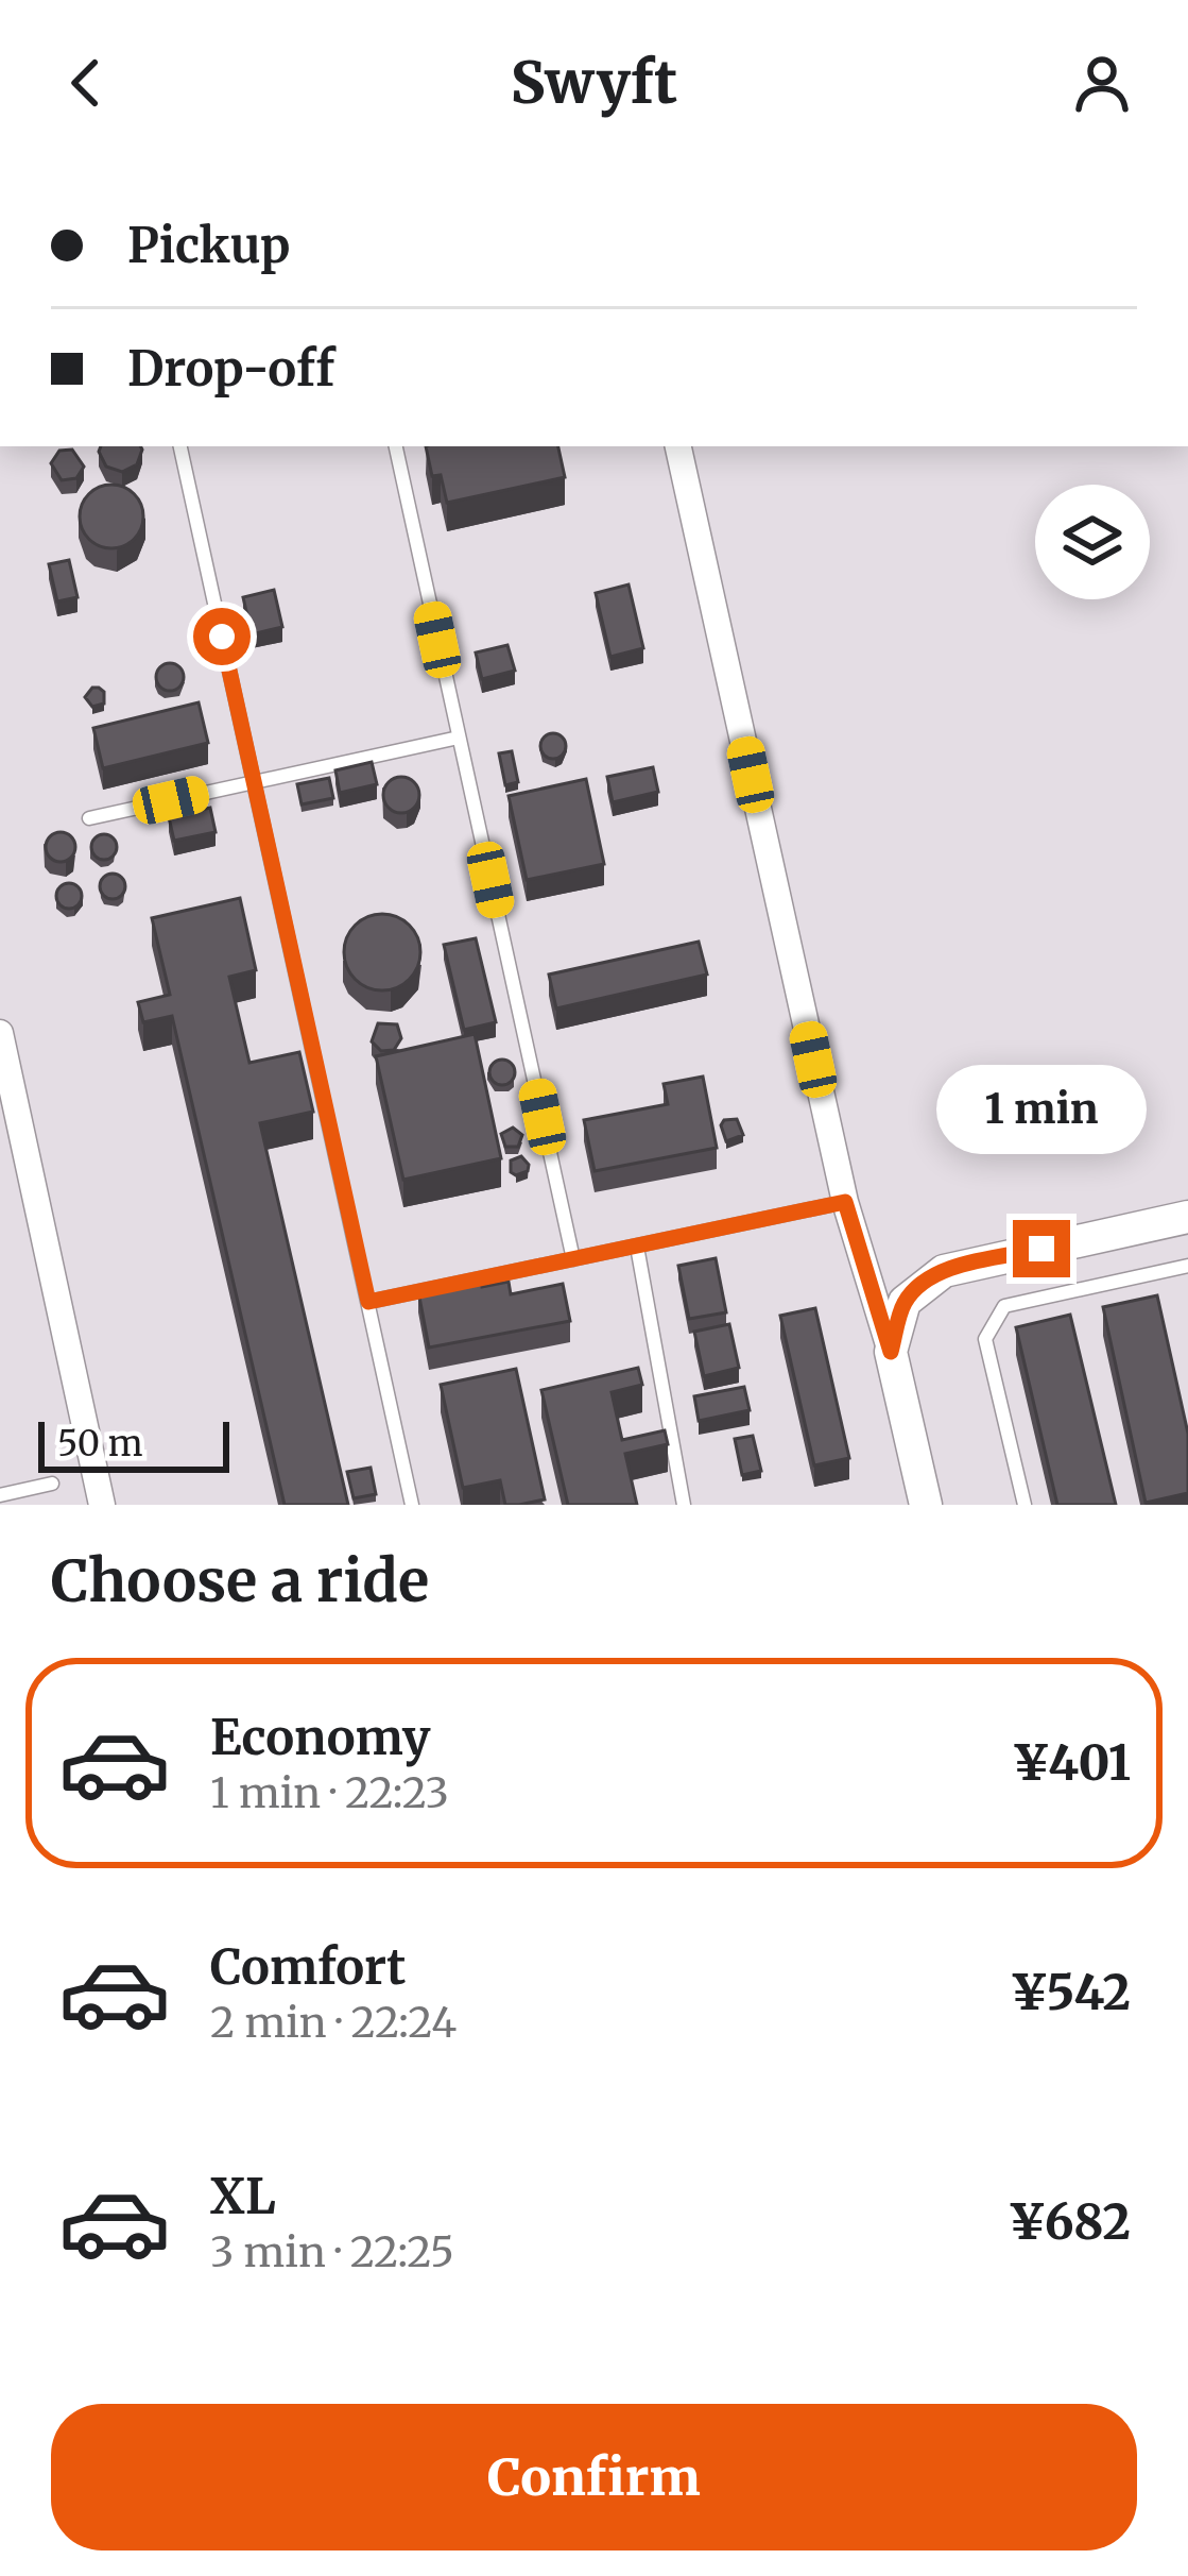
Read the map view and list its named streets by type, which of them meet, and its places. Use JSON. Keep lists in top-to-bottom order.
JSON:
{
  "scale_bar": "50 m",
  "page": {
    "header": "Swyft",
    "banner": ["Pickup", "Drop-off"],
    "bubble": "1 min",
    "scale": "50 m",
    "heading": "Choose a ride",
    "list": [
      {
        "name": "Economy",
        "note": "1 min · 22:23",
        "value": "¥401"
      },
      {
        "name": "Comfort",
        "note": "2 min · 22:24",
        "value": "¥542"
      },
      {
        "name": "XL",
        "note": "3 min · 22:25",
        "value": "¥682"
      }
    ],
    "buttons": "Confirm"
  }
}
